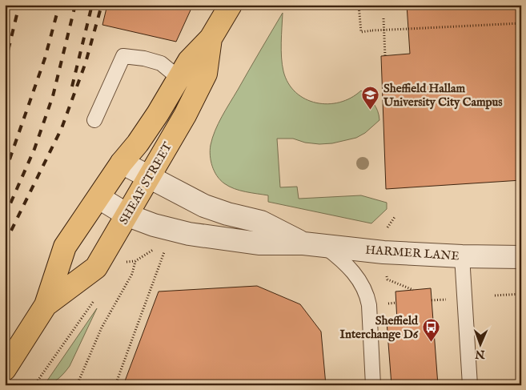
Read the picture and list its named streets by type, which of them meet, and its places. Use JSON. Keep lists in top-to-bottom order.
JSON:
{
  "streets": {
    "highway": ["SHEAF STREET"],
    "street": ["HARMER LANE"]
  },
  "crossings": [
    ["SHEAF STREET", "HARMER LANE"]
  ],
  "places": {
    "school or university": ["Sheffield Hallam University City Campus"],
    "bus stop": ["Sheffield Interchange D6"]
  },
  "north": "bottom"
}
